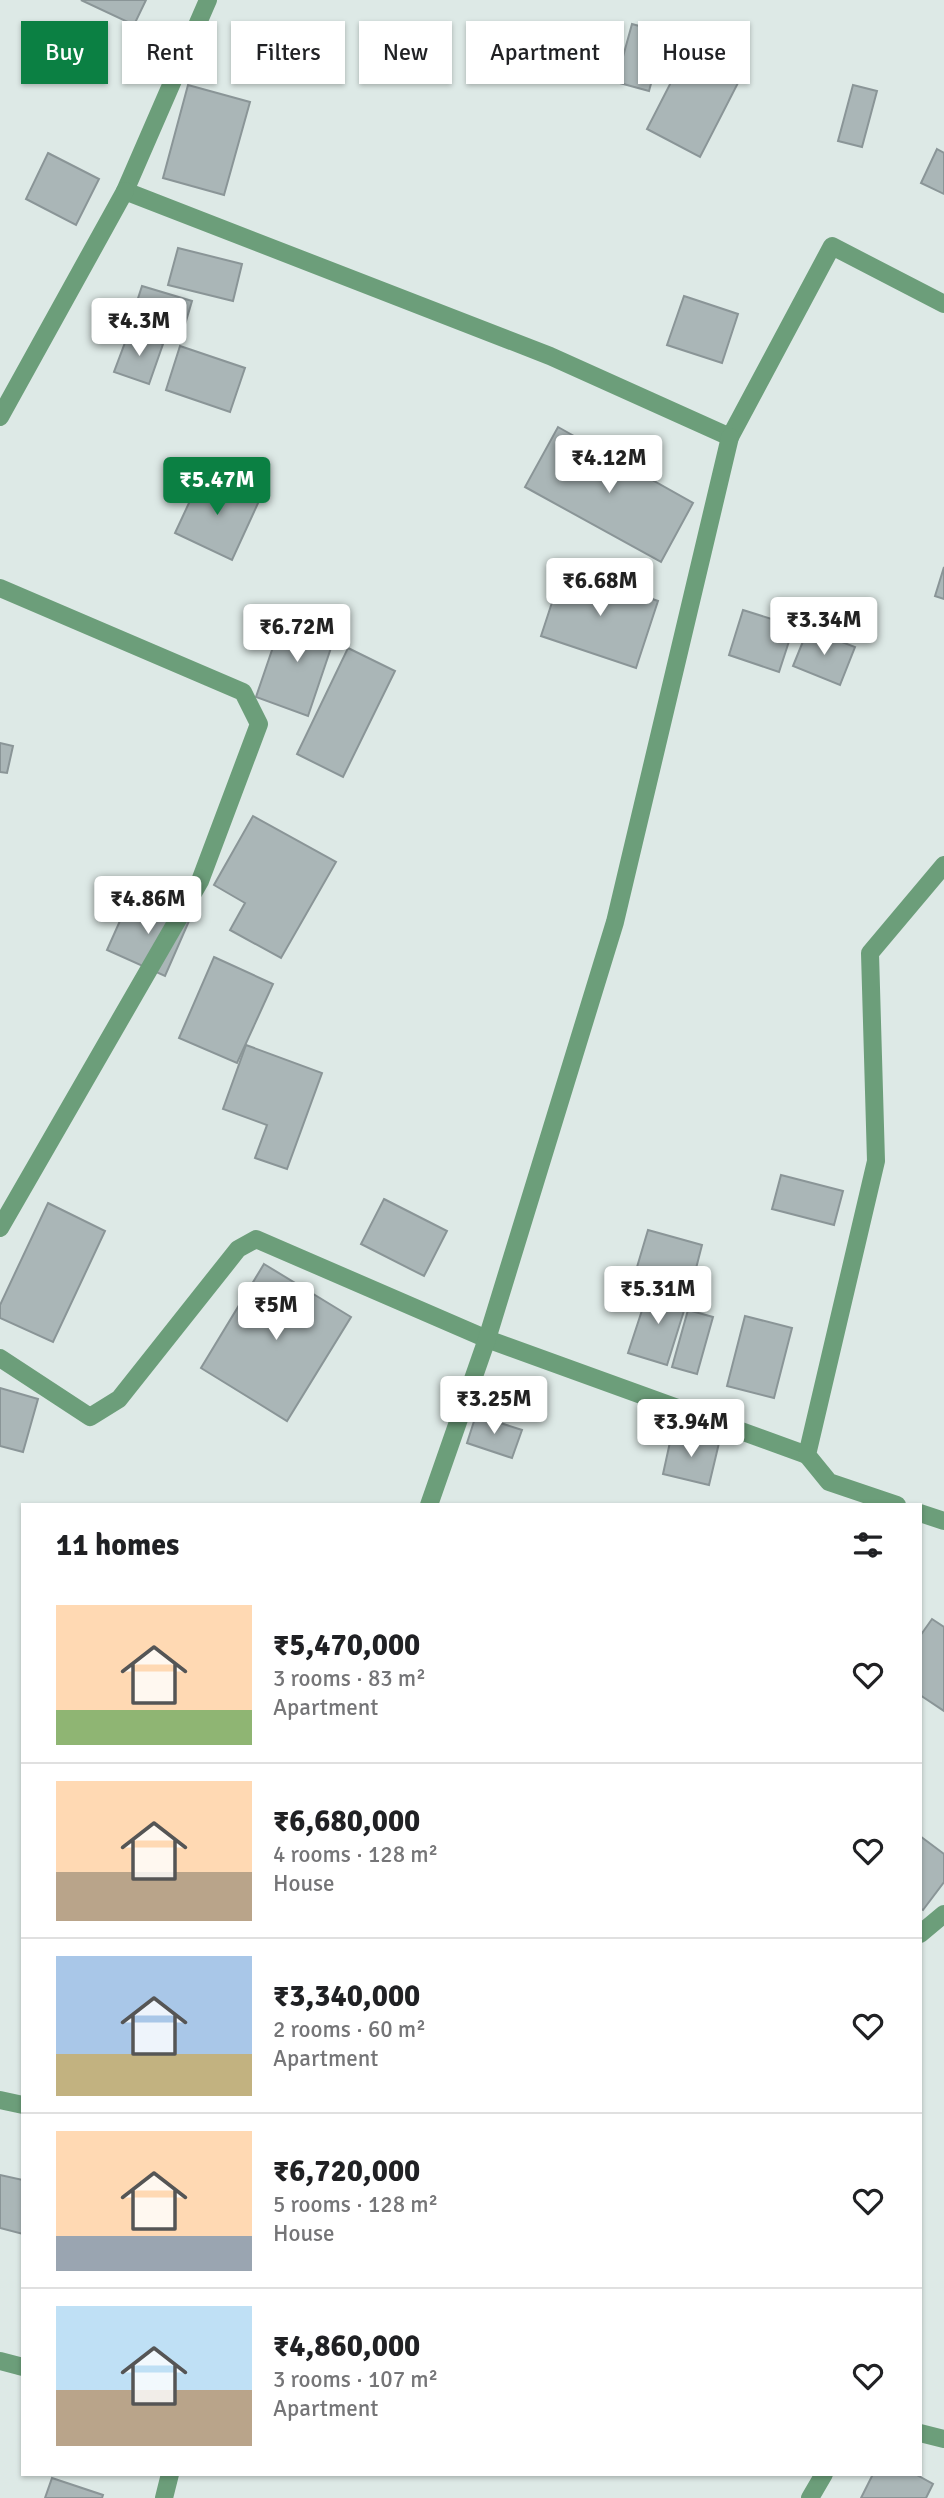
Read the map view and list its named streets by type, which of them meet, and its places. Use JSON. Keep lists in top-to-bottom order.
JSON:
{
  "page": {
    "chip": [
      "Buy",
      "Rent",
      "Filters",
      "New",
      "Apartment",
      "House"
    ],
    "price": [
      "₹4.3M",
      "₹4.12M",
      "₹5.47M",
      "₹6.68M",
      "₹3.34M",
      "₹6.72M",
      "₹4.86M",
      "₹5.31M",
      "₹5M",
      "₹3.25M",
      "₹3.94M"
    ],
    "heading": "11 homes",
    "list": [
      {
        "name": "₹5,470,000",
        "note": "3 rooms · 83 m² · Apartment"
      },
      {
        "name": "₹6,680,000",
        "note": "4 rooms · 128 m² · House"
      },
      {
        "name": "₹3,340,000",
        "note": "2 rooms · 60 m² · Apartment"
      },
      {
        "name": "₹6,720,000",
        "note": "5 rooms · 128 m² · House"
      },
      {
        "name": "₹4,860,000",
        "note": "3 rooms · 107 m² · Apartment"
      }
    ]
  }
}
